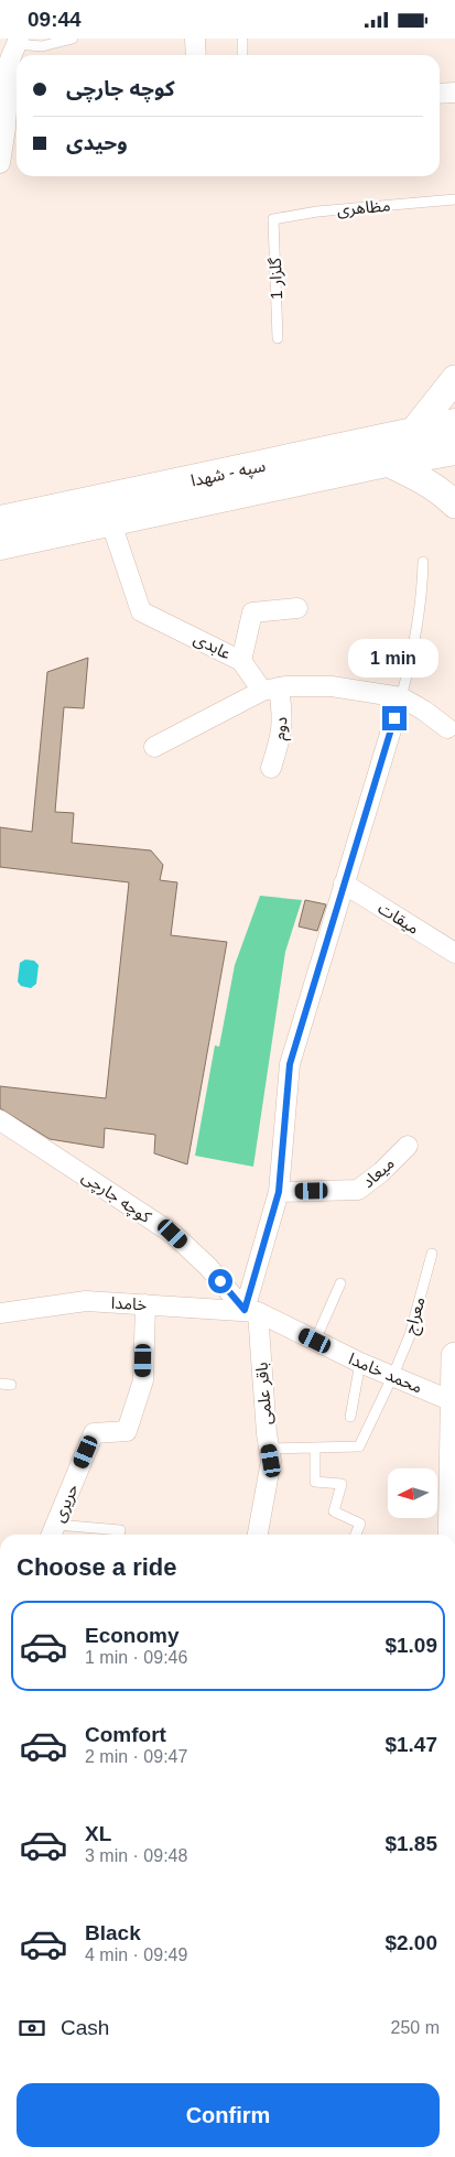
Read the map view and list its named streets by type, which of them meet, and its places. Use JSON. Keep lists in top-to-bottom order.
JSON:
{
  "streets": {
    "main road": ["سپه - شهدا"],
    "street": [
      "عابدی",
      "دوم",
      "میقات",
      "میعاد",
      "کوچه جارچی",
      "خامدا",
      "محمد خامدا",
      "باقر علمی",
      "حریری"
    ],
    "lane": ["مظاهری", "گلزار 1", "معراج"]
  },
  "crossings": [
    ["مظاهری", "گلزار 1"],
    ["سپه - شهدا", "عابدی"],
    ["عابدی", "دوم"],
    ["کوچه جارچی", "خامدا"],
    ["کوچه جارچی", "محمد خامدا"],
    ["کوچه جارچی", "باقر علمی"],
    ["خامدا", "محمد خامدا"],
    ["خامدا", "باقر علمی"],
    ["خامدا", "حریری"],
    ["معراج", "محمد خامدا"],
    ["محمد خامدا", "باقر علمی"]
  ],
  "north": "left",
  "page": {
    "status": "09:44",
    "banner": ["کوچه جارچی", "وحیدی"],
    "bubble": "1 min",
    "heading": "Choose a ride",
    "list": [
      {
        "name": "Economy",
        "note": "1 min · 09:46",
        "value": "$1.09"
      },
      {
        "name": "Comfort",
        "note": "2 min · 09:47",
        "value": "$1.47"
      },
      {
        "name": "XL",
        "note": "3 min · 09:48",
        "value": "$1.85"
      },
      {
        "name": "Black",
        "note": "4 min · 09:49",
        "value": "$2.00"
      }
    ],
    "pay": ["Cash", "250 m"],
    "buttons": "Confirm"
  }
}
